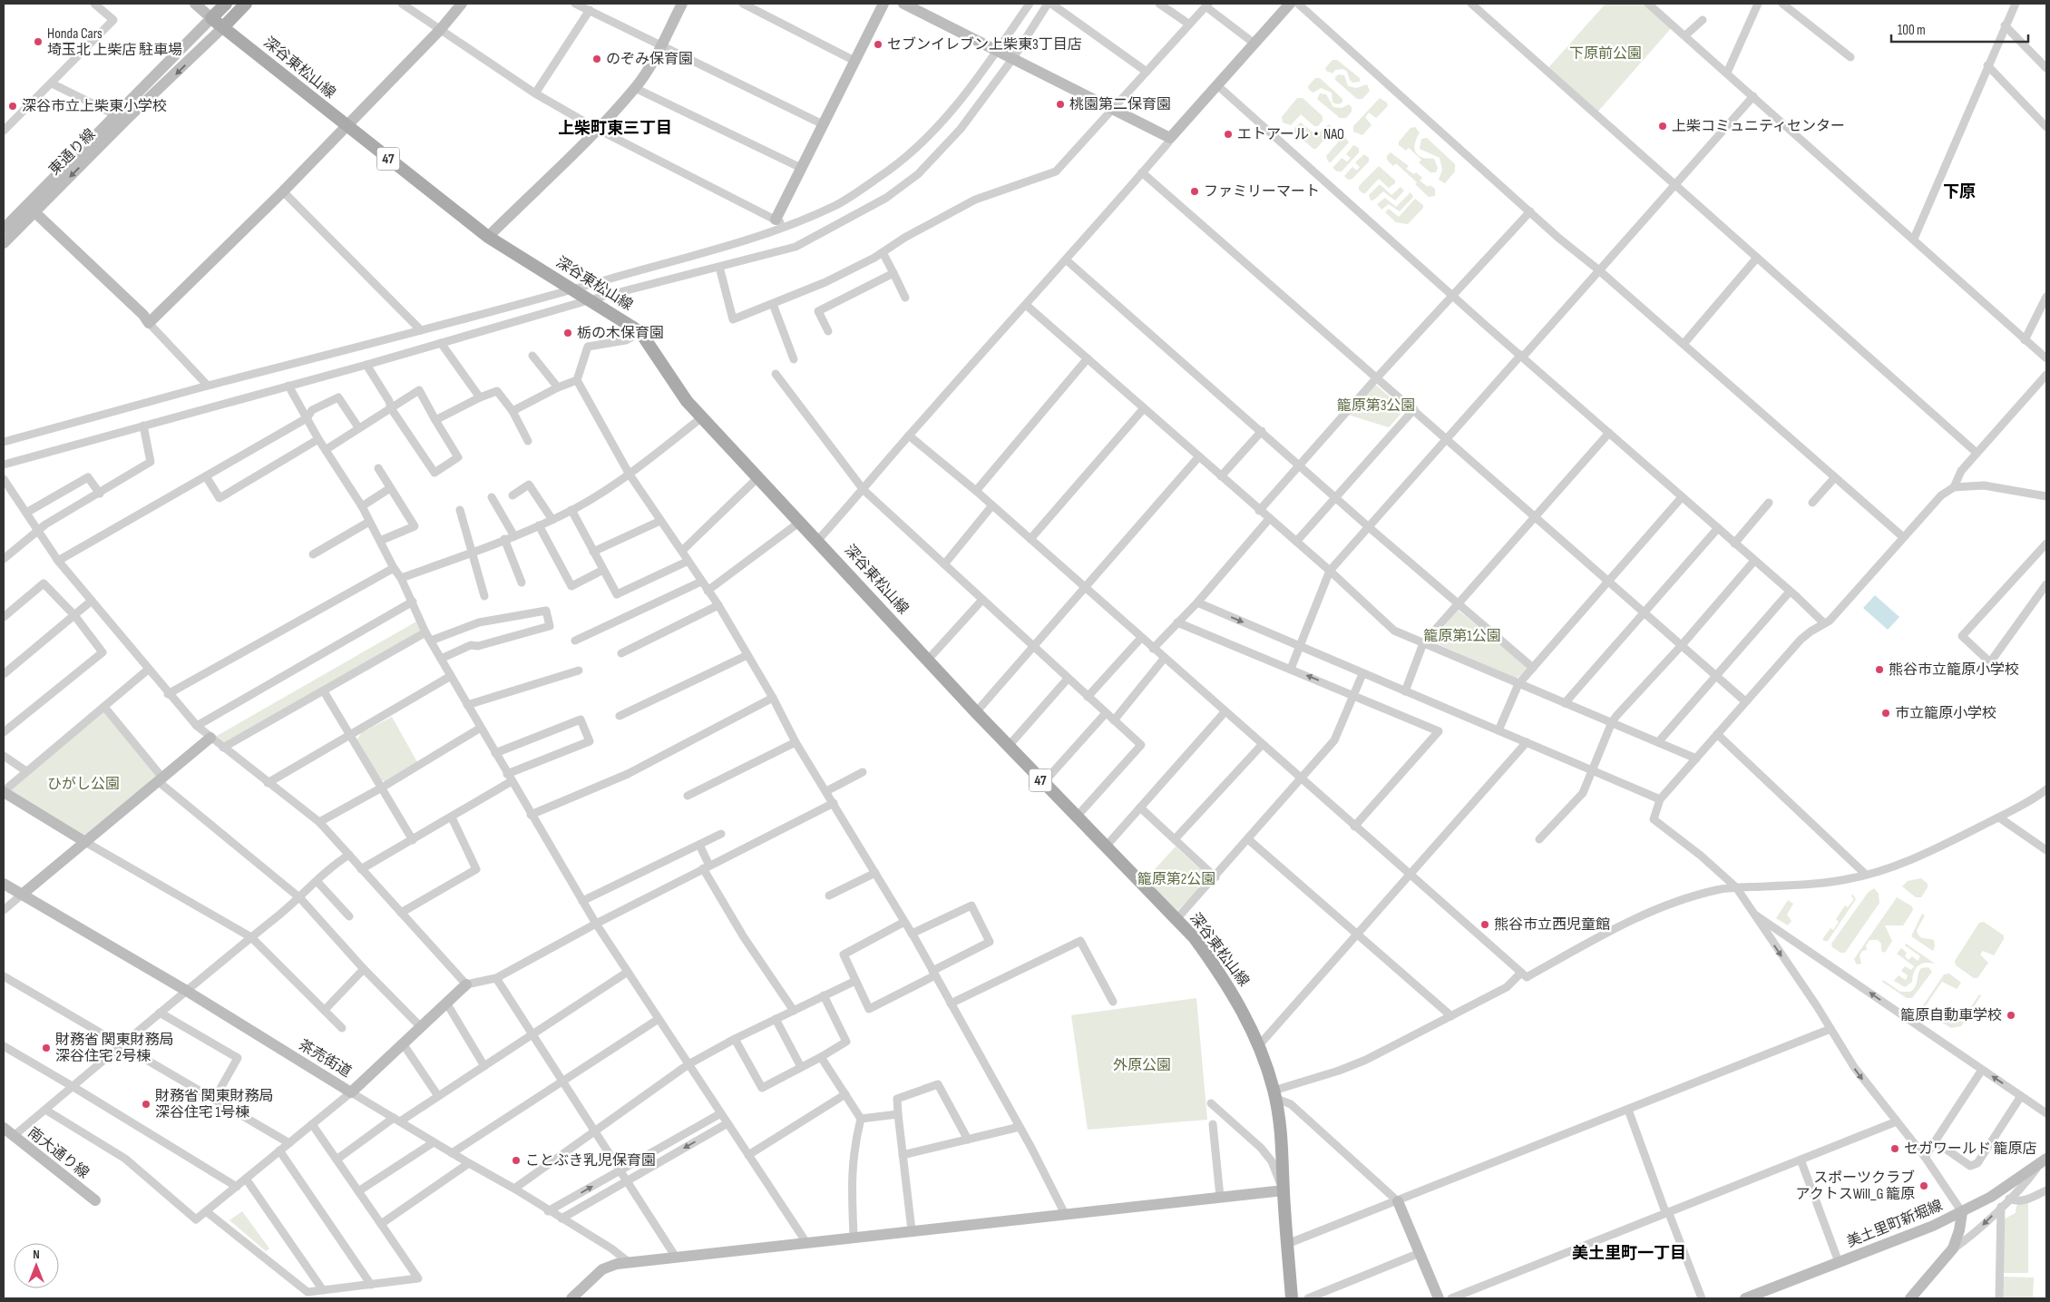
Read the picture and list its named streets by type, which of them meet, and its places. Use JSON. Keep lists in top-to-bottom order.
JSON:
{
  "streets": {
    "main road": ["深谷東松山線", "47"],
    "street": [
      "東通り線",
      "茶売街道",
      "南大通り線",
      "美土里町新堀線"
    ]
  },
  "crossings": [
    ["深谷東松山線", "東通り線"]
  ],
  "districts": ["上柴町東三丁目", "下原", "美土里町一丁目"],
  "parks": [
    "下原前公園",
    "籠原第3公園",
    "籠原第1公園",
    "ひがし公園",
    "籠原第2公園",
    "外原公園"
  ],
  "places": [
    "Honda Cars 埼玉北 上柴店 駐車場",
    "セブンイレブン上柴東3丁目店",
    "のぞみ保育園",
    "桃園第二保育園",
    "深谷市立上柴東小学校",
    "上柴コミュニティセンター",
    "エトアール・NAO",
    "ファミリーマート",
    "栃の木保育園",
    "熊谷市立籠原小学校",
    "市立籠原小学校",
    "熊谷市立西児童館",
    "籠原自動車学校",
    "財務省 関東財務局 深谷住宅 2号棟",
    "財務省 関東財務局 深谷住宅 1号棟",
    "セガワールド 籠原店",
    "ことぶき乳児保育園",
    "スポーツクラブ アクトスWill_G 籠原"
  ],
  "scale_bar": "100 m",
  "north": "top"
}
